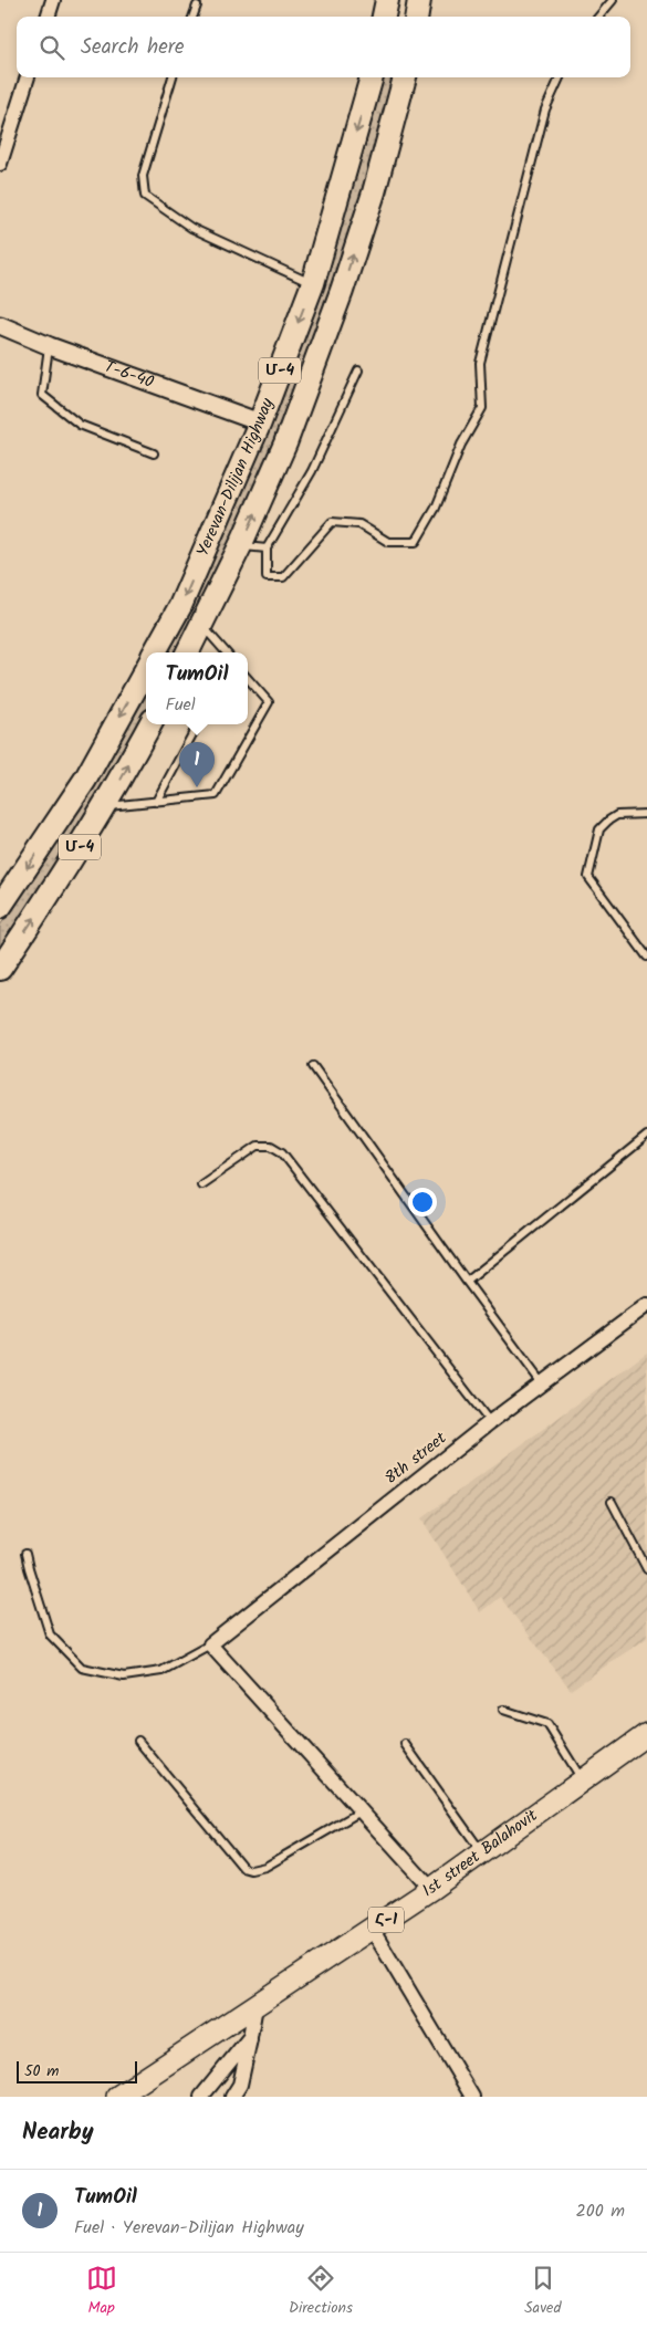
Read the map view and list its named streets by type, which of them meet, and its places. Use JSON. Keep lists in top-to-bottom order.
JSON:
{
  "streets": {
    "highway": ["Մ-4", "Yerevan-Dilijan Highway"],
    "main road": ["1st street Balahovit", "Հ-1"],
    "street": ["T-6-40", "8th street"]
  },
  "crossings": [
    ["T-6-40", "Yerevan-Dilijan Highway"]
  ],
  "scale_bar": "50 m",
  "page": {
    "search": "Search here",
    "popup": ["TumOil", "Fuel"],
    "pins": "1",
    "scale": "50 m",
    "heading": "Nearby",
    "list": [
      {
        "mark": "1",
        "name": "TumOil",
        "note": "Fuel · Yerevan-Dilijan Highway",
        "value": "200 m"
      }
    ],
    "nav": ["Map", "Directions", "Saved"]
  }
}
